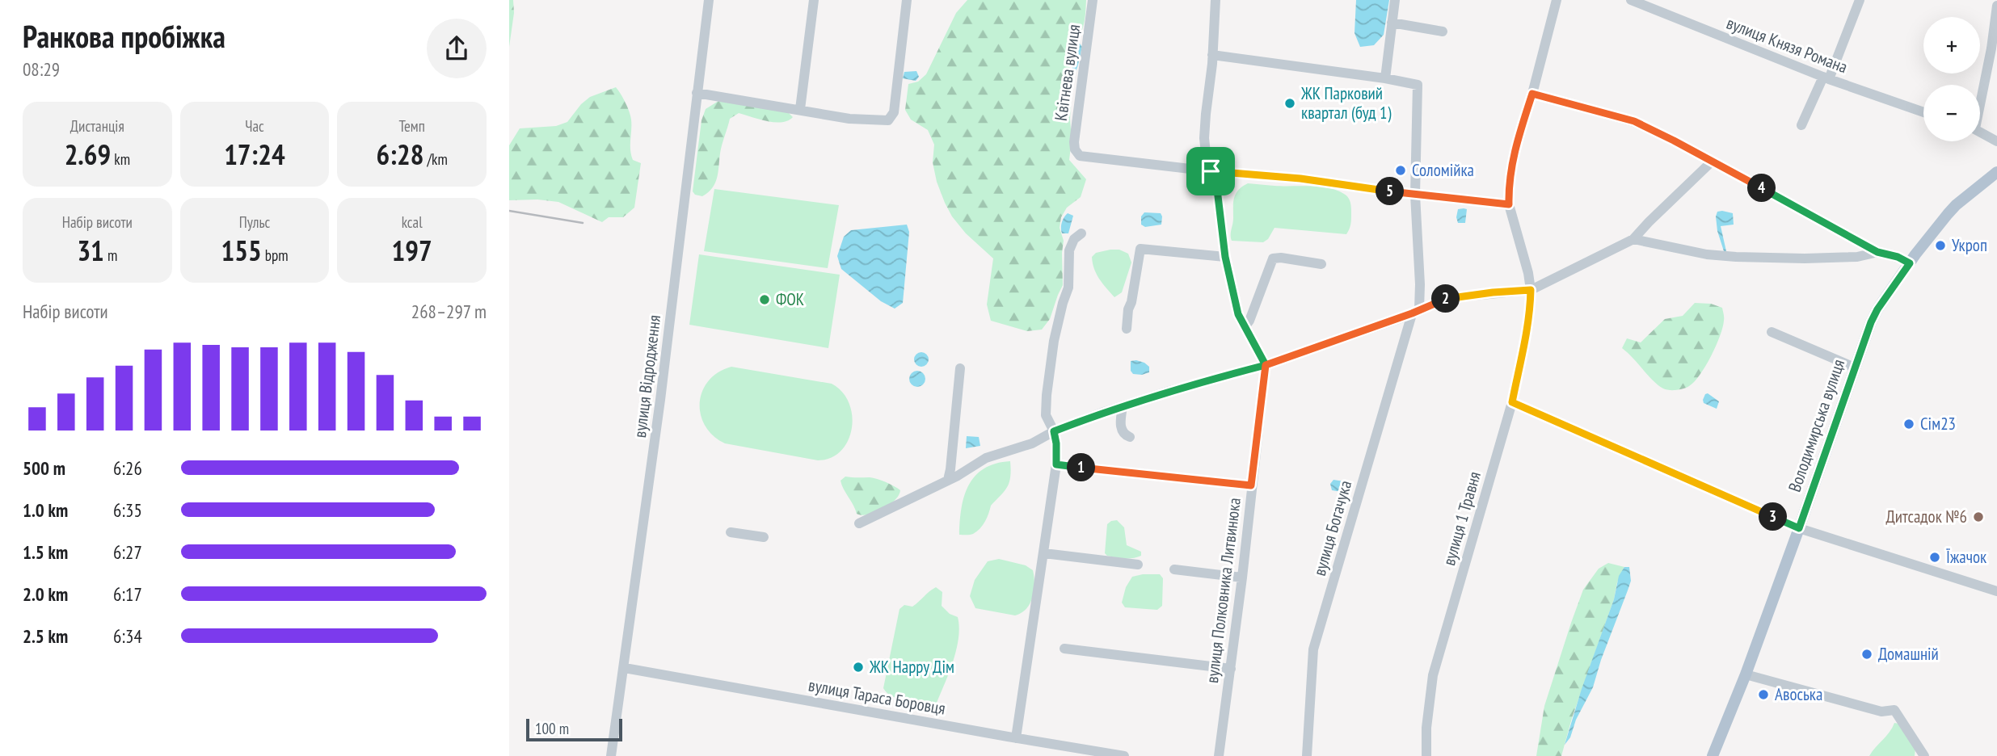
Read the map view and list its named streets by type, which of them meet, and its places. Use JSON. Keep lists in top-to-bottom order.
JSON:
{
  "streets": {
    "main road": ["Володимирська вулиця"],
    "street": [
      "вулиця Князя Романа",
      "Квітнева вулиця",
      "вулиця Відродження",
      "вулиця 1 Травня",
      "вулиця Богачука",
      "вулиця Полковника Литвинюка",
      "вулиця Тараса Боровця"
    ]
  },
  "crossings": [
    ["вулиця Відродження", "вулиця Тараса Боровця"]
  ],
  "places": [
    "ЖК Парковий квартал (буд 1)",
    "Соломійка",
    "Укроп",
    "ФОК",
    "Сім23",
    "Дитсадок №6",
    "Їжачок",
    "Домашній",
    "ЖК Happy Дім",
    "Авоська"
  ],
  "scale_bar": "100 m",
  "page": {
    "heading": ["Ранкова пробіжка", "08:29"],
    "map_buttons": ["+", "−"],
    "stats": [
      ["Дистанція", "2.69 km"],
      ["Час", "17:24"],
      ["Темп", "6:28 /km"],
      ["Набір висоти", "31 m"],
      ["Пульс", "155 bpm"],
      ["kcal", "197"]
    ],
    "pins": [
      "4",
      "5",
      "2",
      "1",
      "3"
    ],
    "chart": ["Набір висоти", "268–297 m"],
    "list": [
      {
        "name": "500 m",
        "note": "6:26"
      },
      {
        "name": "1.0 km",
        "note": "6:35"
      },
      {
        "name": "1.5 km",
        "note": "6:27"
      },
      {
        "name": "2.0 km",
        "note": "6:17"
      },
      {
        "name": "2.5 km",
        "note": "6:34"
      }
    ],
    "scale": "100 m"
  }
}
